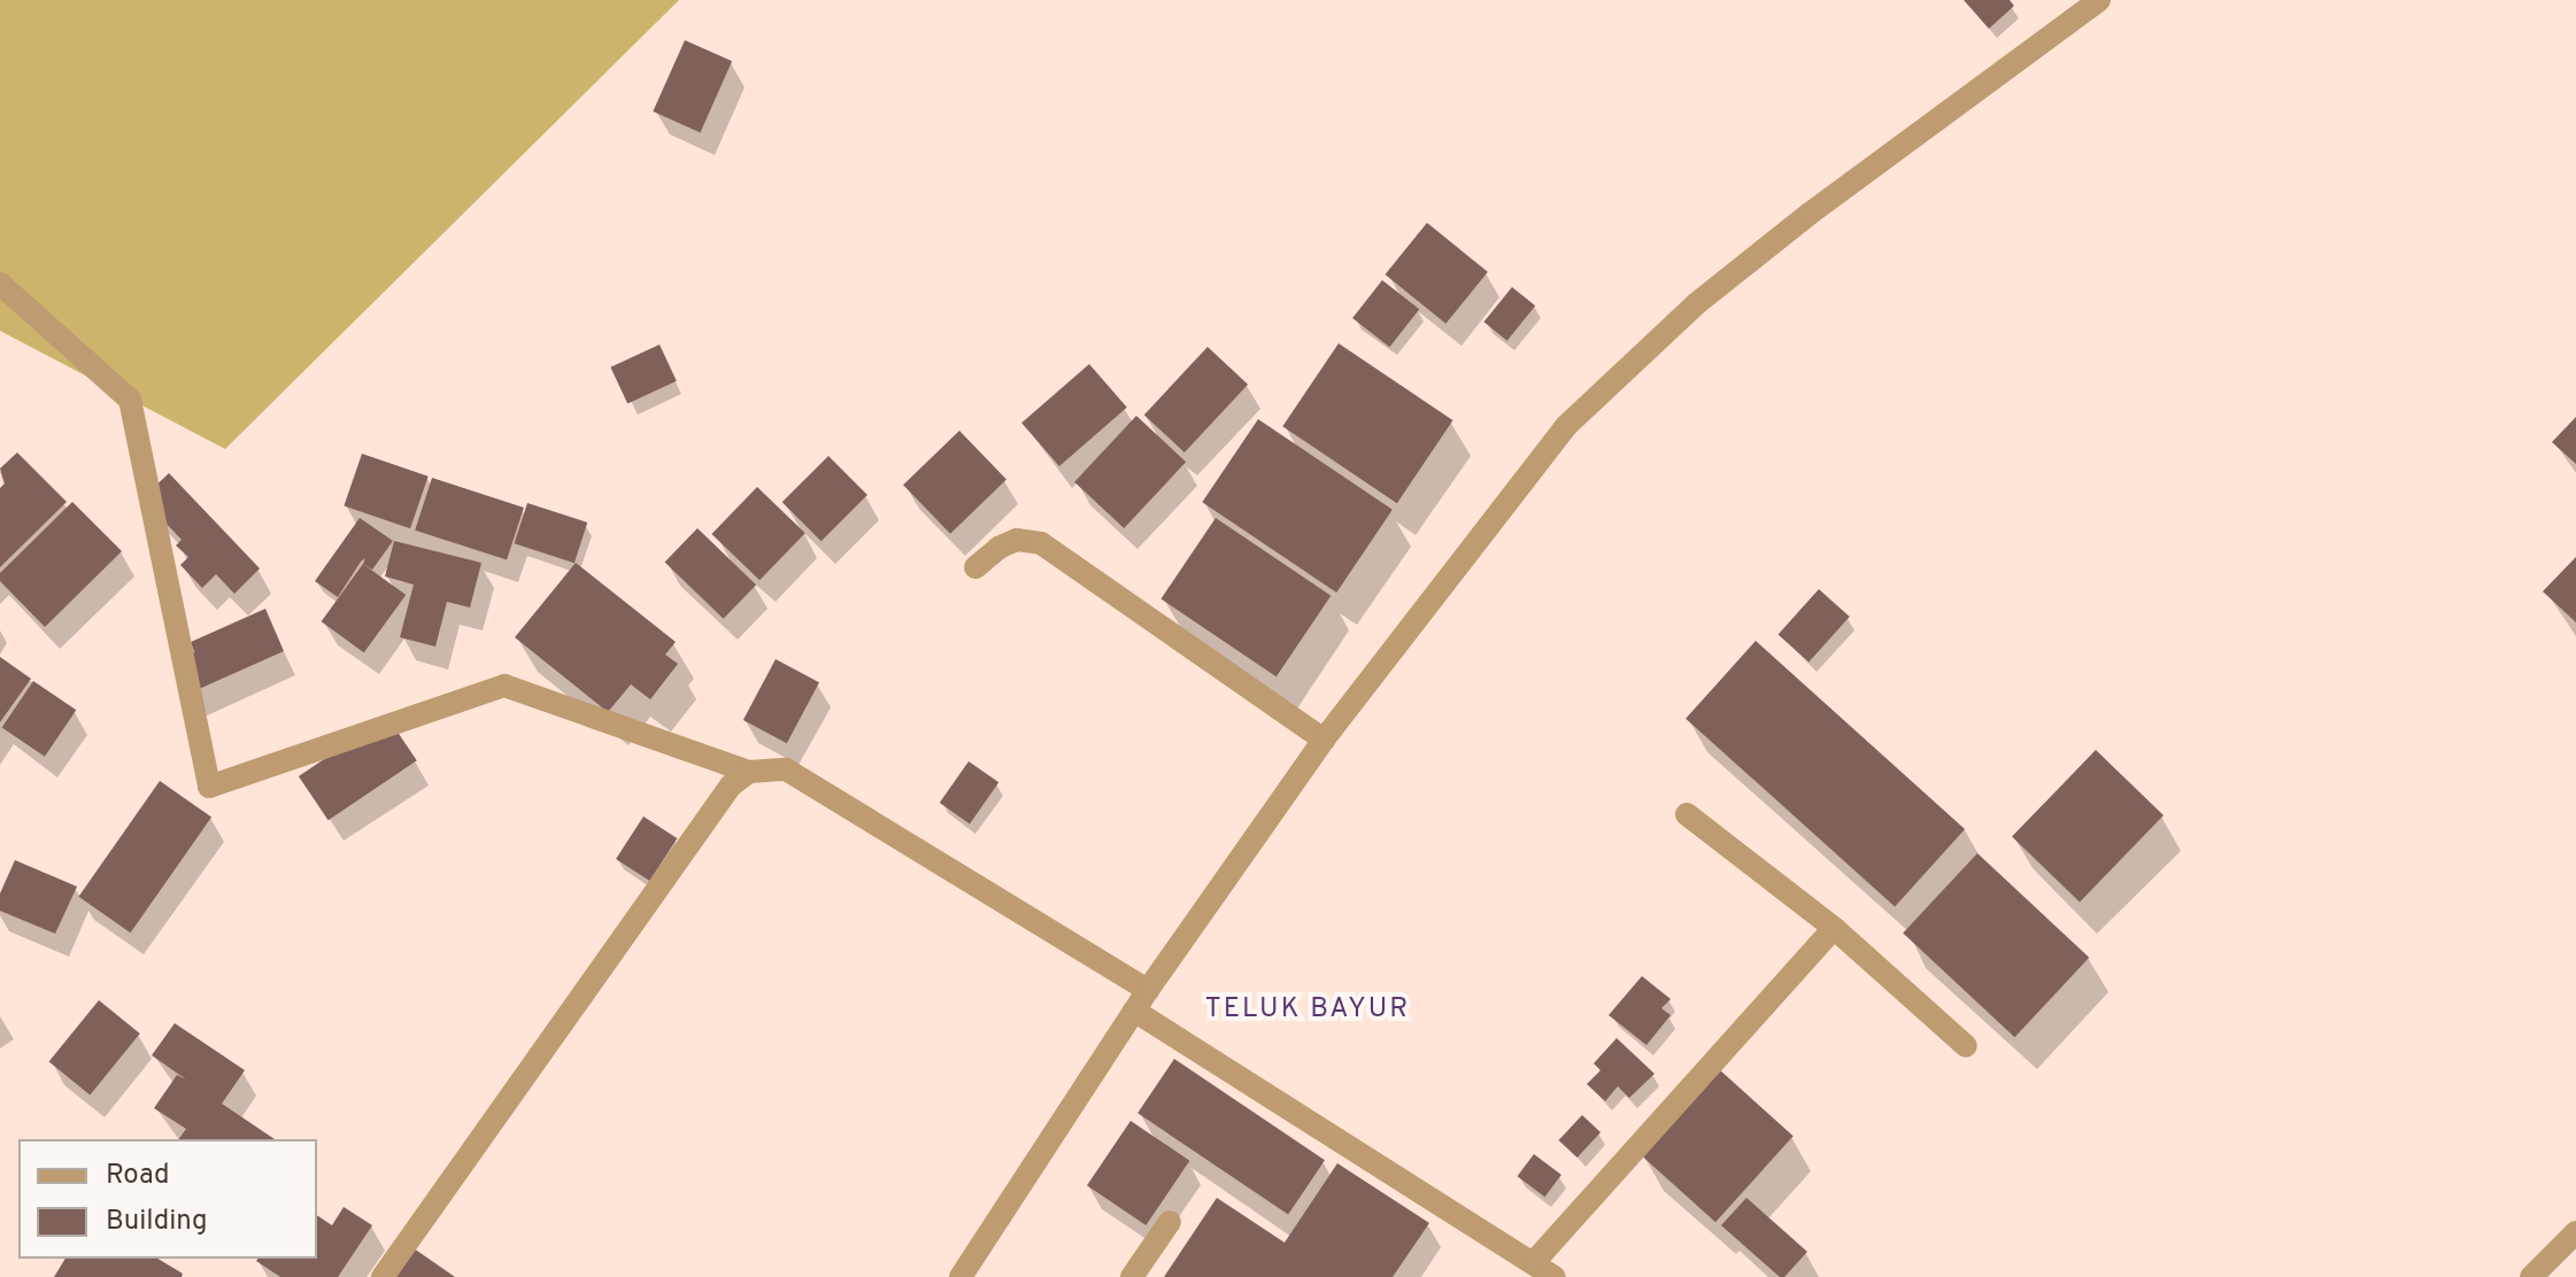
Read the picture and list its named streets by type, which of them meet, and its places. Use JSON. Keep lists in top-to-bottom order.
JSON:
{
  "districts": ["TELUK BAYUR"],
  "legend": ["Road", "Building"]
}
